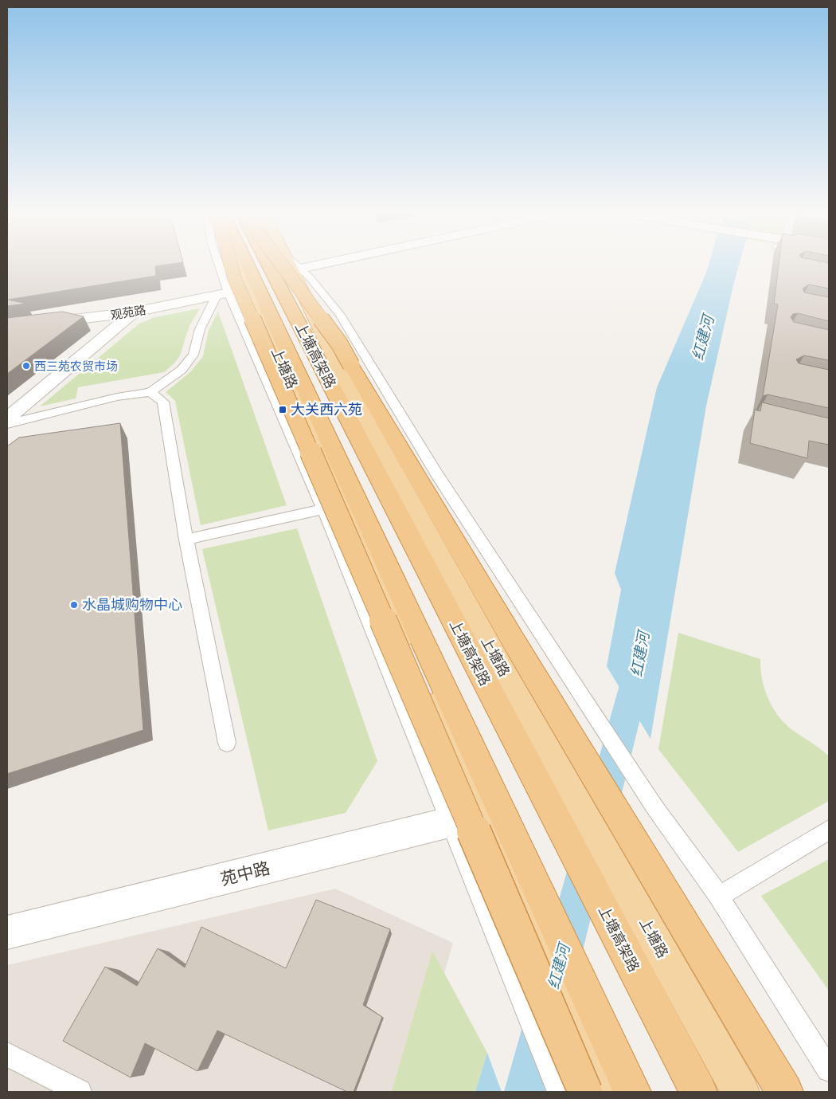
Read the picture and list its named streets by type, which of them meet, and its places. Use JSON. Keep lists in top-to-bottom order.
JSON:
{
  "streets": {
    "highway": ["上塘高架路"],
    "main road": ["上塘路"],
    "street": ["观苑路", "苑中路"]
  },
  "crossings": [
    ["观苑路", "上塘路"],
    ["上塘路", "苑中路"]
  ],
  "water": ["红建河"],
  "places": {
    "other": ["西三苑农贸市场", "水晶城购物中心"],
    "transit": ["大关西六苑"]
  }
}
